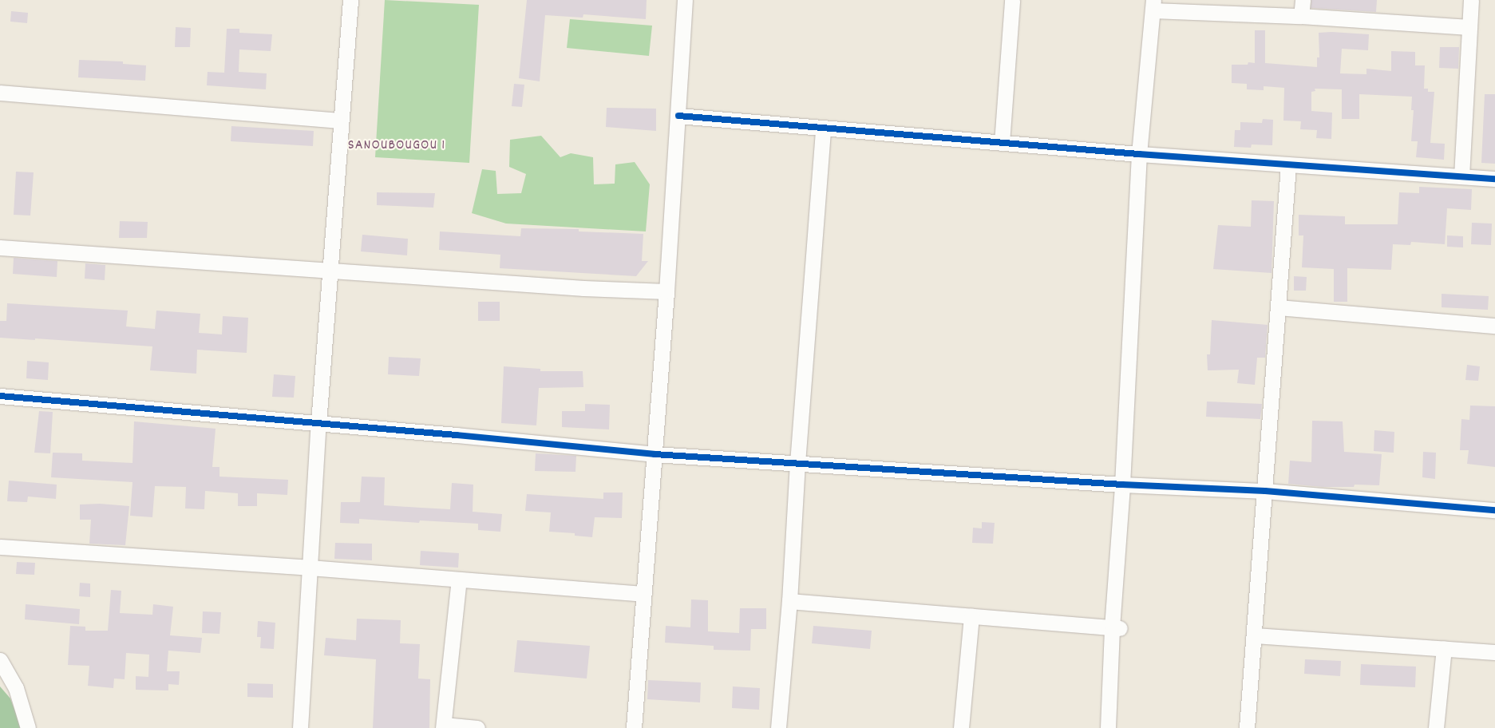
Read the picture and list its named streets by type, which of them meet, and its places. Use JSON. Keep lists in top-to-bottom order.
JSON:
{
  "districts": ["SANOUBOUGOU 1"]
}
